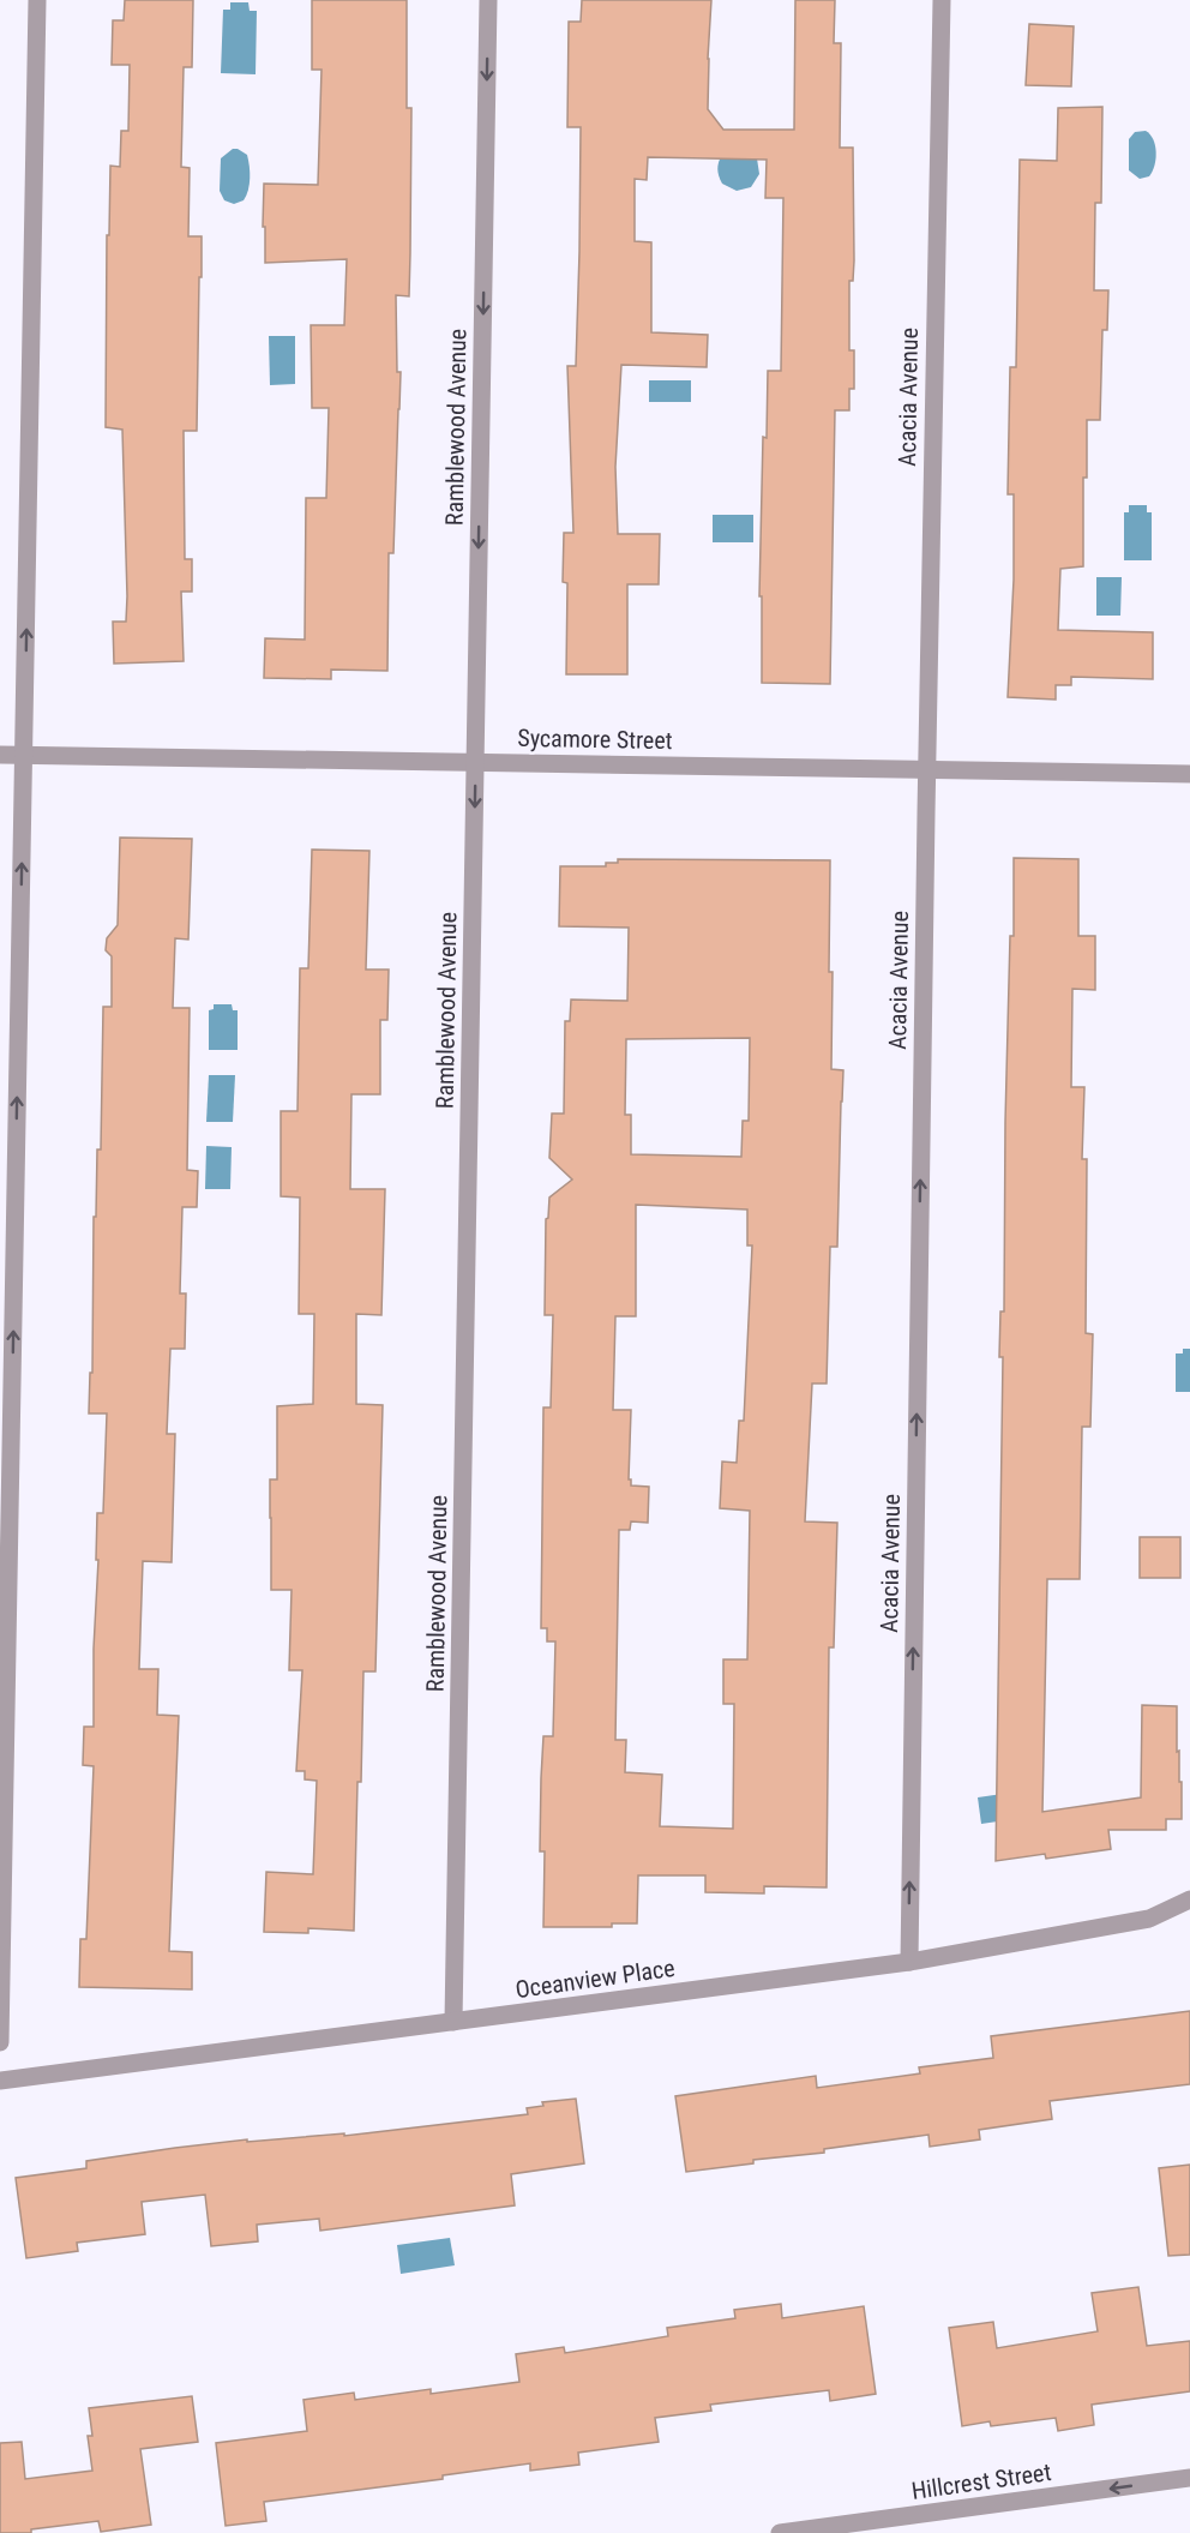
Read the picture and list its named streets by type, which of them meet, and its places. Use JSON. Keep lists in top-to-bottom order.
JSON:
{
  "streets": {
    "street": [
      "Acacia Avenue",
      "Ramblewood Avenue",
      "Sycamore Street",
      "Oceanview Place",
      "Hillcrest Street"
    ]
  },
  "crossings": [
    ["Acacia Avenue", "Sycamore Street"],
    ["Acacia Avenue", "Oceanview Place"],
    ["Ramblewood Avenue", "Sycamore Street"],
    ["Ramblewood Avenue", "Oceanview Place"]
  ],
  "one_way": ["Acacia Avenue", "Ramblewood Avenue", "Hillcrest Street"]
}
